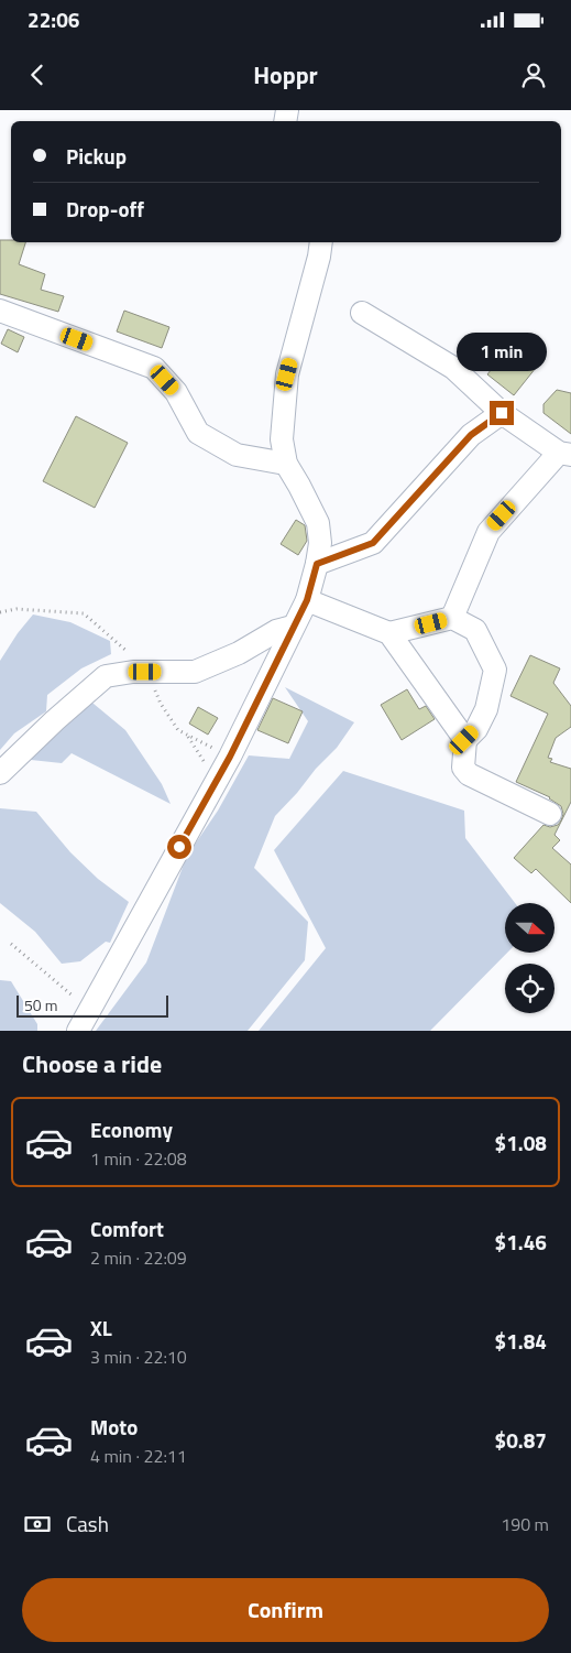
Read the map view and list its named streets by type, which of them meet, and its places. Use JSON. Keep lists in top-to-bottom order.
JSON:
{
  "scale_bar": "50 m",
  "north": "right",
  "page": {
    "status": "22:06",
    "header": "Hoppr",
    "banner": ["Pickup", "Drop-off"],
    "bubble": "1 min",
    "scale": "50 m",
    "heading": "Choose a ride",
    "list": [
      {
        "name": "Economy",
        "note": "1 min · 22:08",
        "value": "$1.08"
      },
      {
        "name": "Comfort",
        "note": "2 min · 22:09",
        "value": "$1.46"
      },
      {
        "name": "XL",
        "note": "3 min · 22:10",
        "value": "$1.84"
      },
      {
        "name": "Moto",
        "note": "4 min · 22:11",
        "value": "$0.87"
      }
    ],
    "pay": ["Cash", "190 m"],
    "buttons": "Confirm"
  }
}
